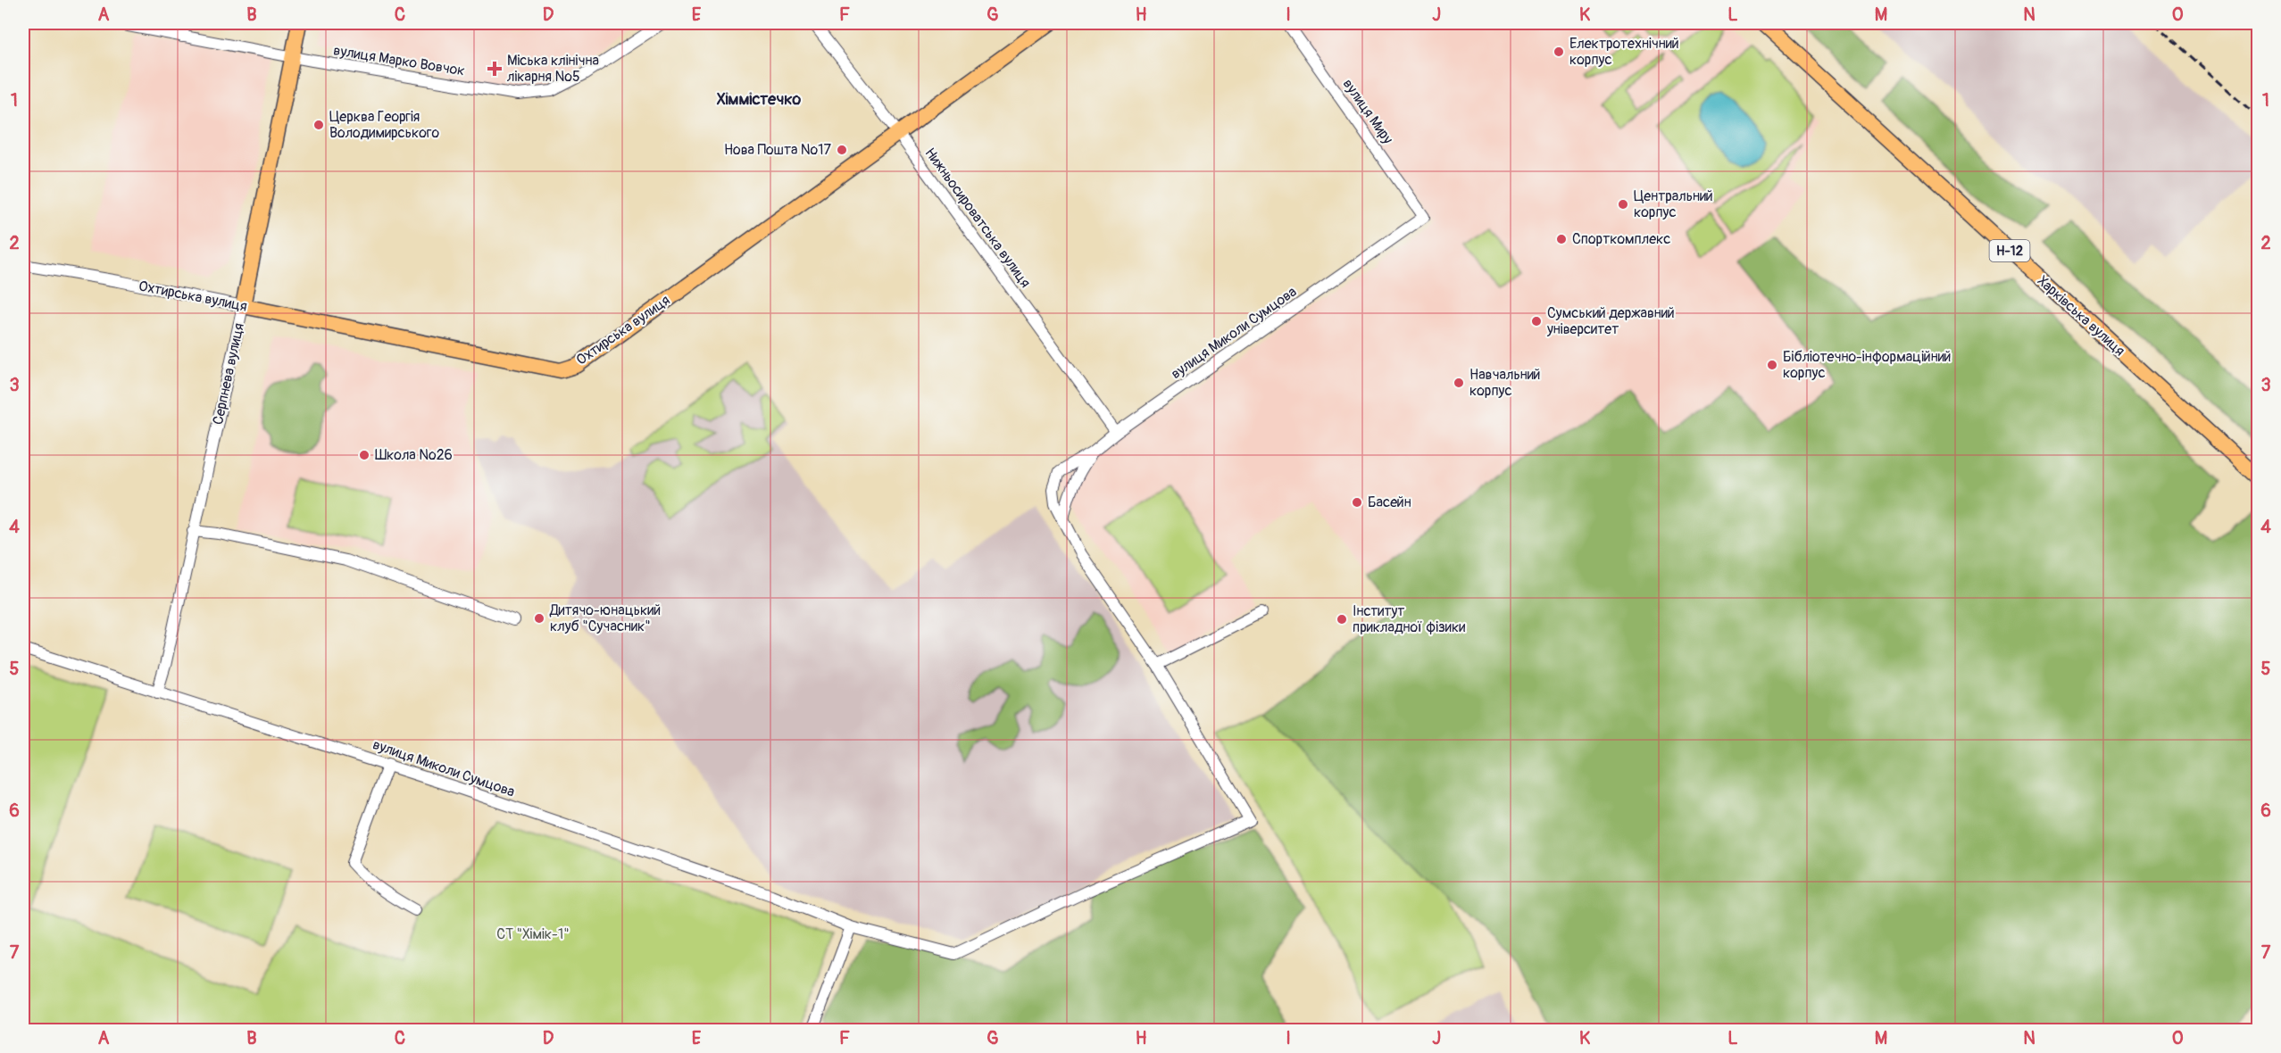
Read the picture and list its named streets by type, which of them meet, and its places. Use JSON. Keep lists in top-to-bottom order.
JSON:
{
  "streets": {
    "main road": [
      "Н-12",
      "Охтирська вулиця",
      "Харківська вулиця",
      "Серпнева вулиця"
    ],
    "street": [
      "вулиця Марко Вовчок",
      "вулиця Миру",
      "Нижньосироватська вулиця",
      "вулиця Миколи Сумцова"
    ]
  },
  "crossings": [
    ["вулиця Марко Вовчок", "Серпнева вулиця"],
    ["вулиця Миру", "вулиця Миколи Сумцова"],
    ["Нижньосироватська вулиця", "Охтирська вулиця"],
    ["Нижньосироватська вулиця", "вулиця Миколи Сумцова"],
    ["Охтирська вулиця", "Серпнева вулиця"],
    ["вулиця Миколи Сумцова", "Серпнева вулиця"]
  ],
  "districts": ["Хіммістечко"],
  "parks": ["СТ \"Хімік-1\""],
  "places": {
    "other": [
      "Електротехнічний корпус",
      "Церква Георгія Володимирського",
      "Нова Пошта №17",
      "Центральний корпус",
      "Спорткомплекс",
      "Сумський державний університет",
      "Бібліотечно-інформаційний корпус",
      "Навчальний корпус",
      "Школа №26",
      "Басейн",
      "Дитячо-юнацький клуб \"Сучасник\"",
      "Інститут прикладної фізики"
    ],
    "health": ["Міська клінічна лікарня №5"]
  },
  "grid": {
    "columns": [
      "A",
      "B",
      "C",
      "D",
      "E",
      "F",
      "G",
      "H",
      "I",
      "J",
      "K",
      "L",
      "M",
      "N",
      "O"
    ],
    "rows": [
      "1",
      "2",
      "3",
      "4",
      "5",
      "6",
      "7"
    ]
  }
}
